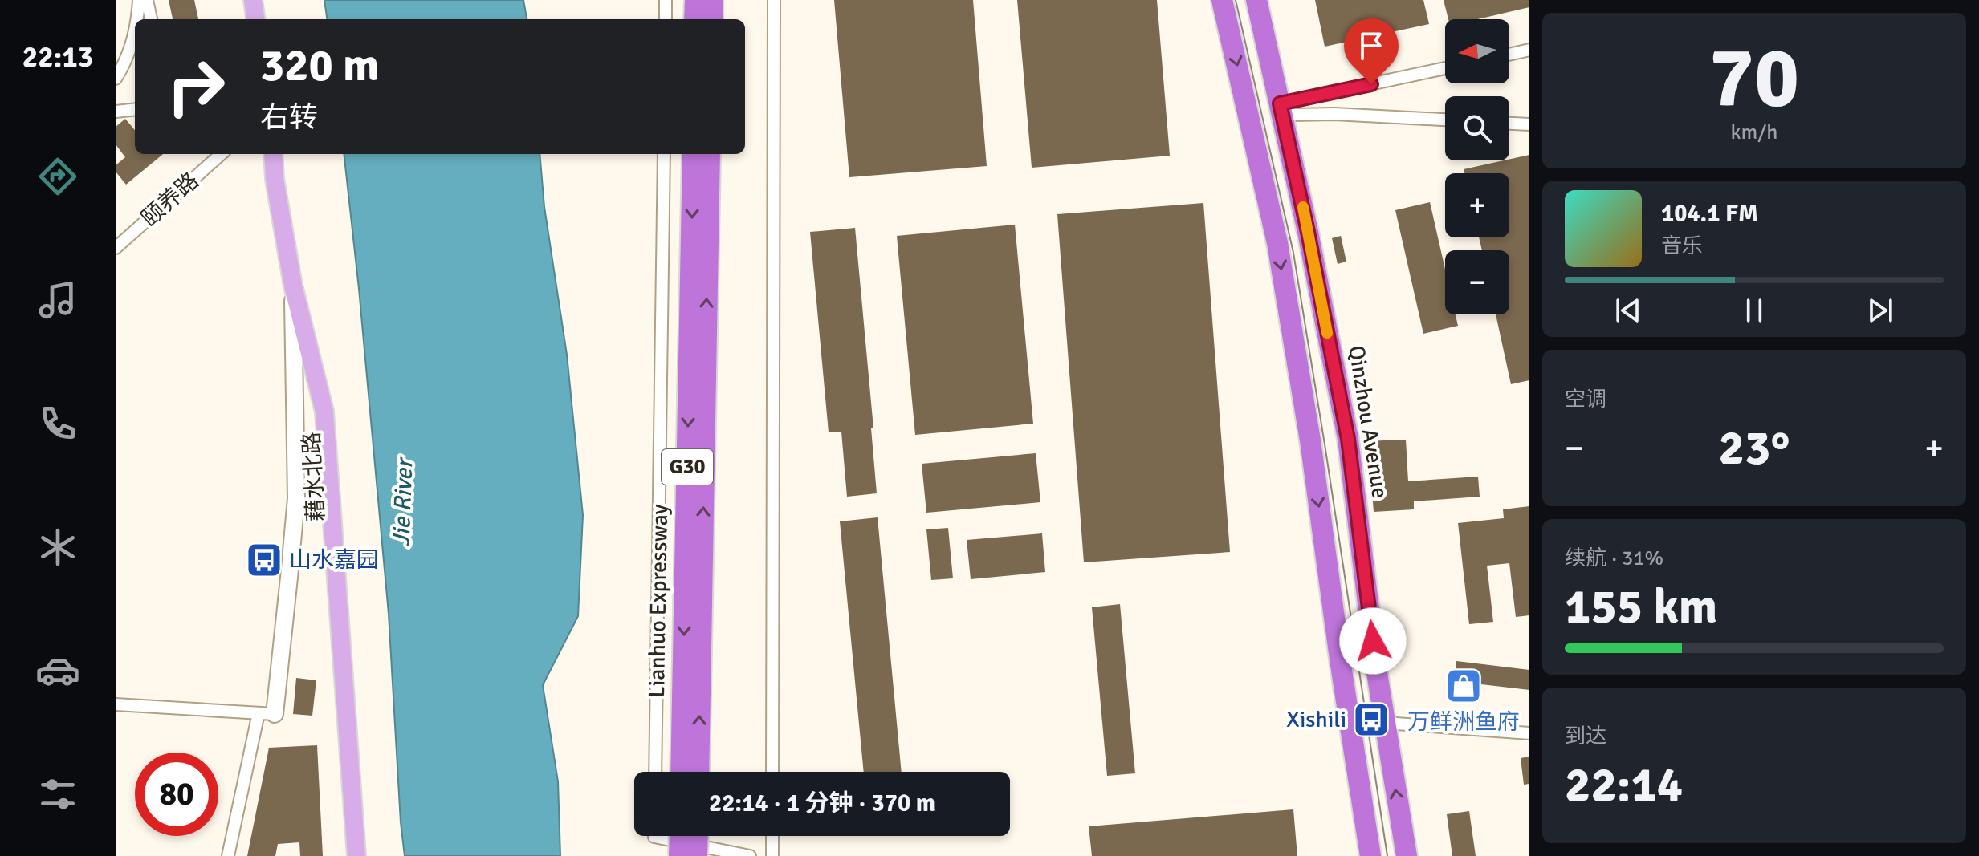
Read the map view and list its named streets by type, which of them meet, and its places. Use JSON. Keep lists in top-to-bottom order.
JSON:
{
  "streets": {
    "highway": ["Qinzhou Avenue", "G30", "Lianhuo Expressway"],
    "main road": ["藉水北路"],
    "street": ["颐养路"]
  },
  "water": ["Jie River"],
  "places": {
    "bus stop": ["山水嘉园", "Xishili"],
    "shop": ["万鲜洲鱼府"]
  },
  "north": "left",
  "page": {
    "tabs": "22:13",
    "tile": [
      ["70", "km/h"],
      "空调",
      ["续航 · 31%", "155 km"],
      ["到达", "22:14"]
    ],
    "map_buttons": ["+", "−"],
    "turn": ["320 m", "右转"],
    "song": ["104.1 FM", "音乐"],
    "heat": ["−", "23°", "+"],
    "limit": "80",
    "trip": "22:14 · 1 分钟 · 370 m"
  }
}
